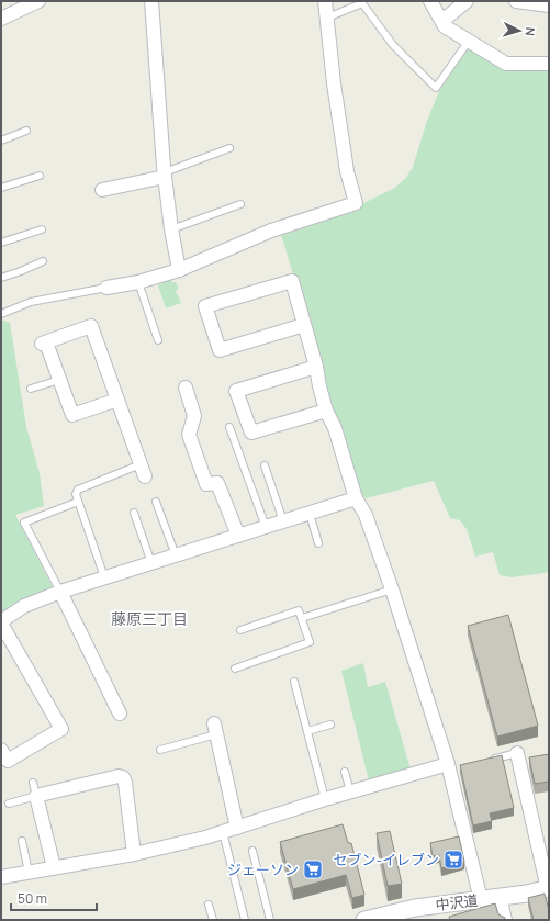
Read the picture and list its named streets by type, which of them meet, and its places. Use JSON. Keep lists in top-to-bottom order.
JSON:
{
  "streets": {
    "street": ["中沢道"]
  },
  "districts": ["藤原三丁目"],
  "places": {
    "supermarket": ["セブン-イレブン", "ジェーソン"]
  },
  "scale_bar": "50 m",
  "north": "right"
}
